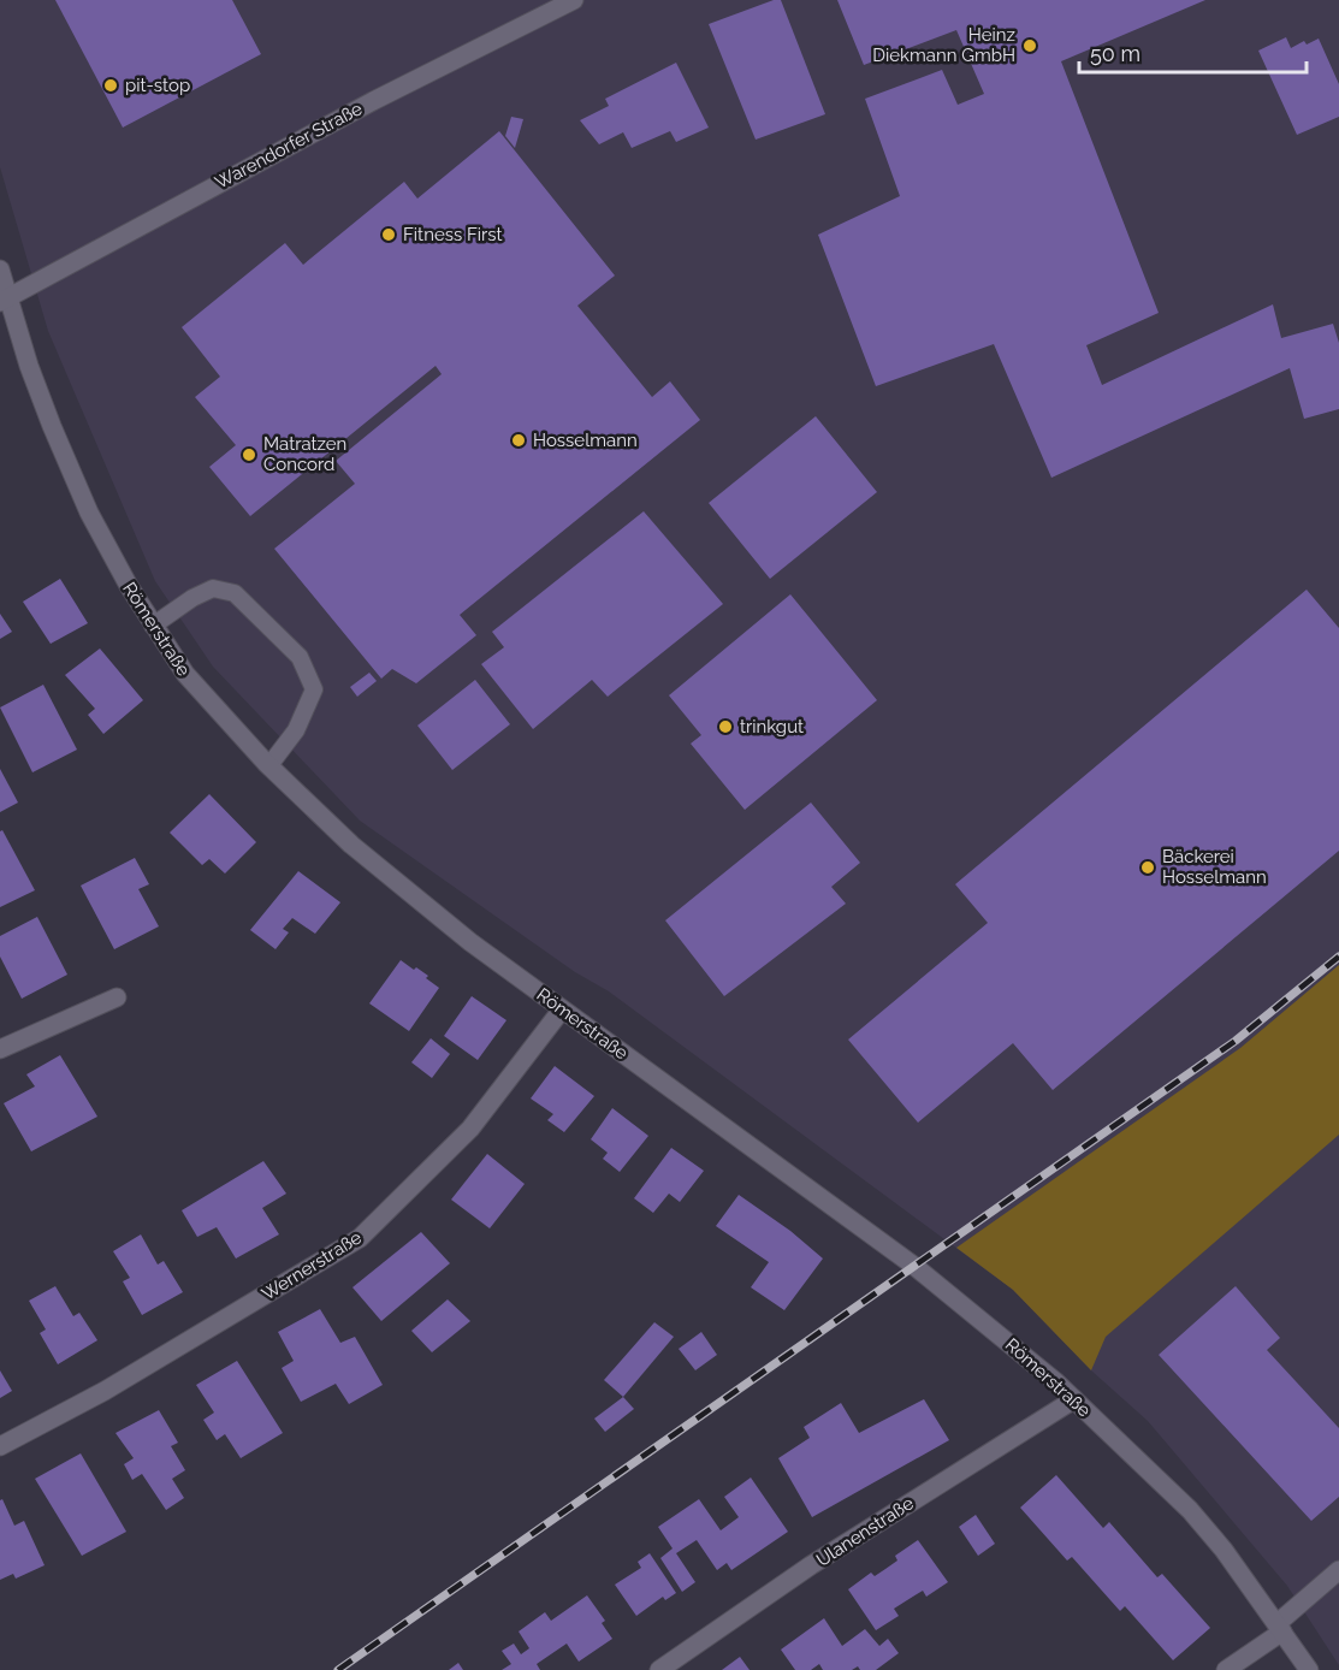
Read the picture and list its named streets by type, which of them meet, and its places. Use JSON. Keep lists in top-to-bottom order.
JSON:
{
  "streets": {
    "street": [
      "Warendorfer Straße",
      "Römerstraße",
      "Wernerstraße",
      "Ulanenstraße"
    ]
  },
  "crossings": [
    ["Warendorfer Straße", "Römerstraße"],
    ["Römerstraße", "Wernerstraße"],
    ["Römerstraße", "Ulanenstraße"]
  ],
  "places": [
    "Heinz Diekmann GmbH",
    "pit-stop",
    "Fitness First",
    "Hosselmann",
    "Matratzen Concord",
    "trinkgut",
    "Bäckerei Hosselmann"
  ],
  "scale_bar": "50 m"
}
